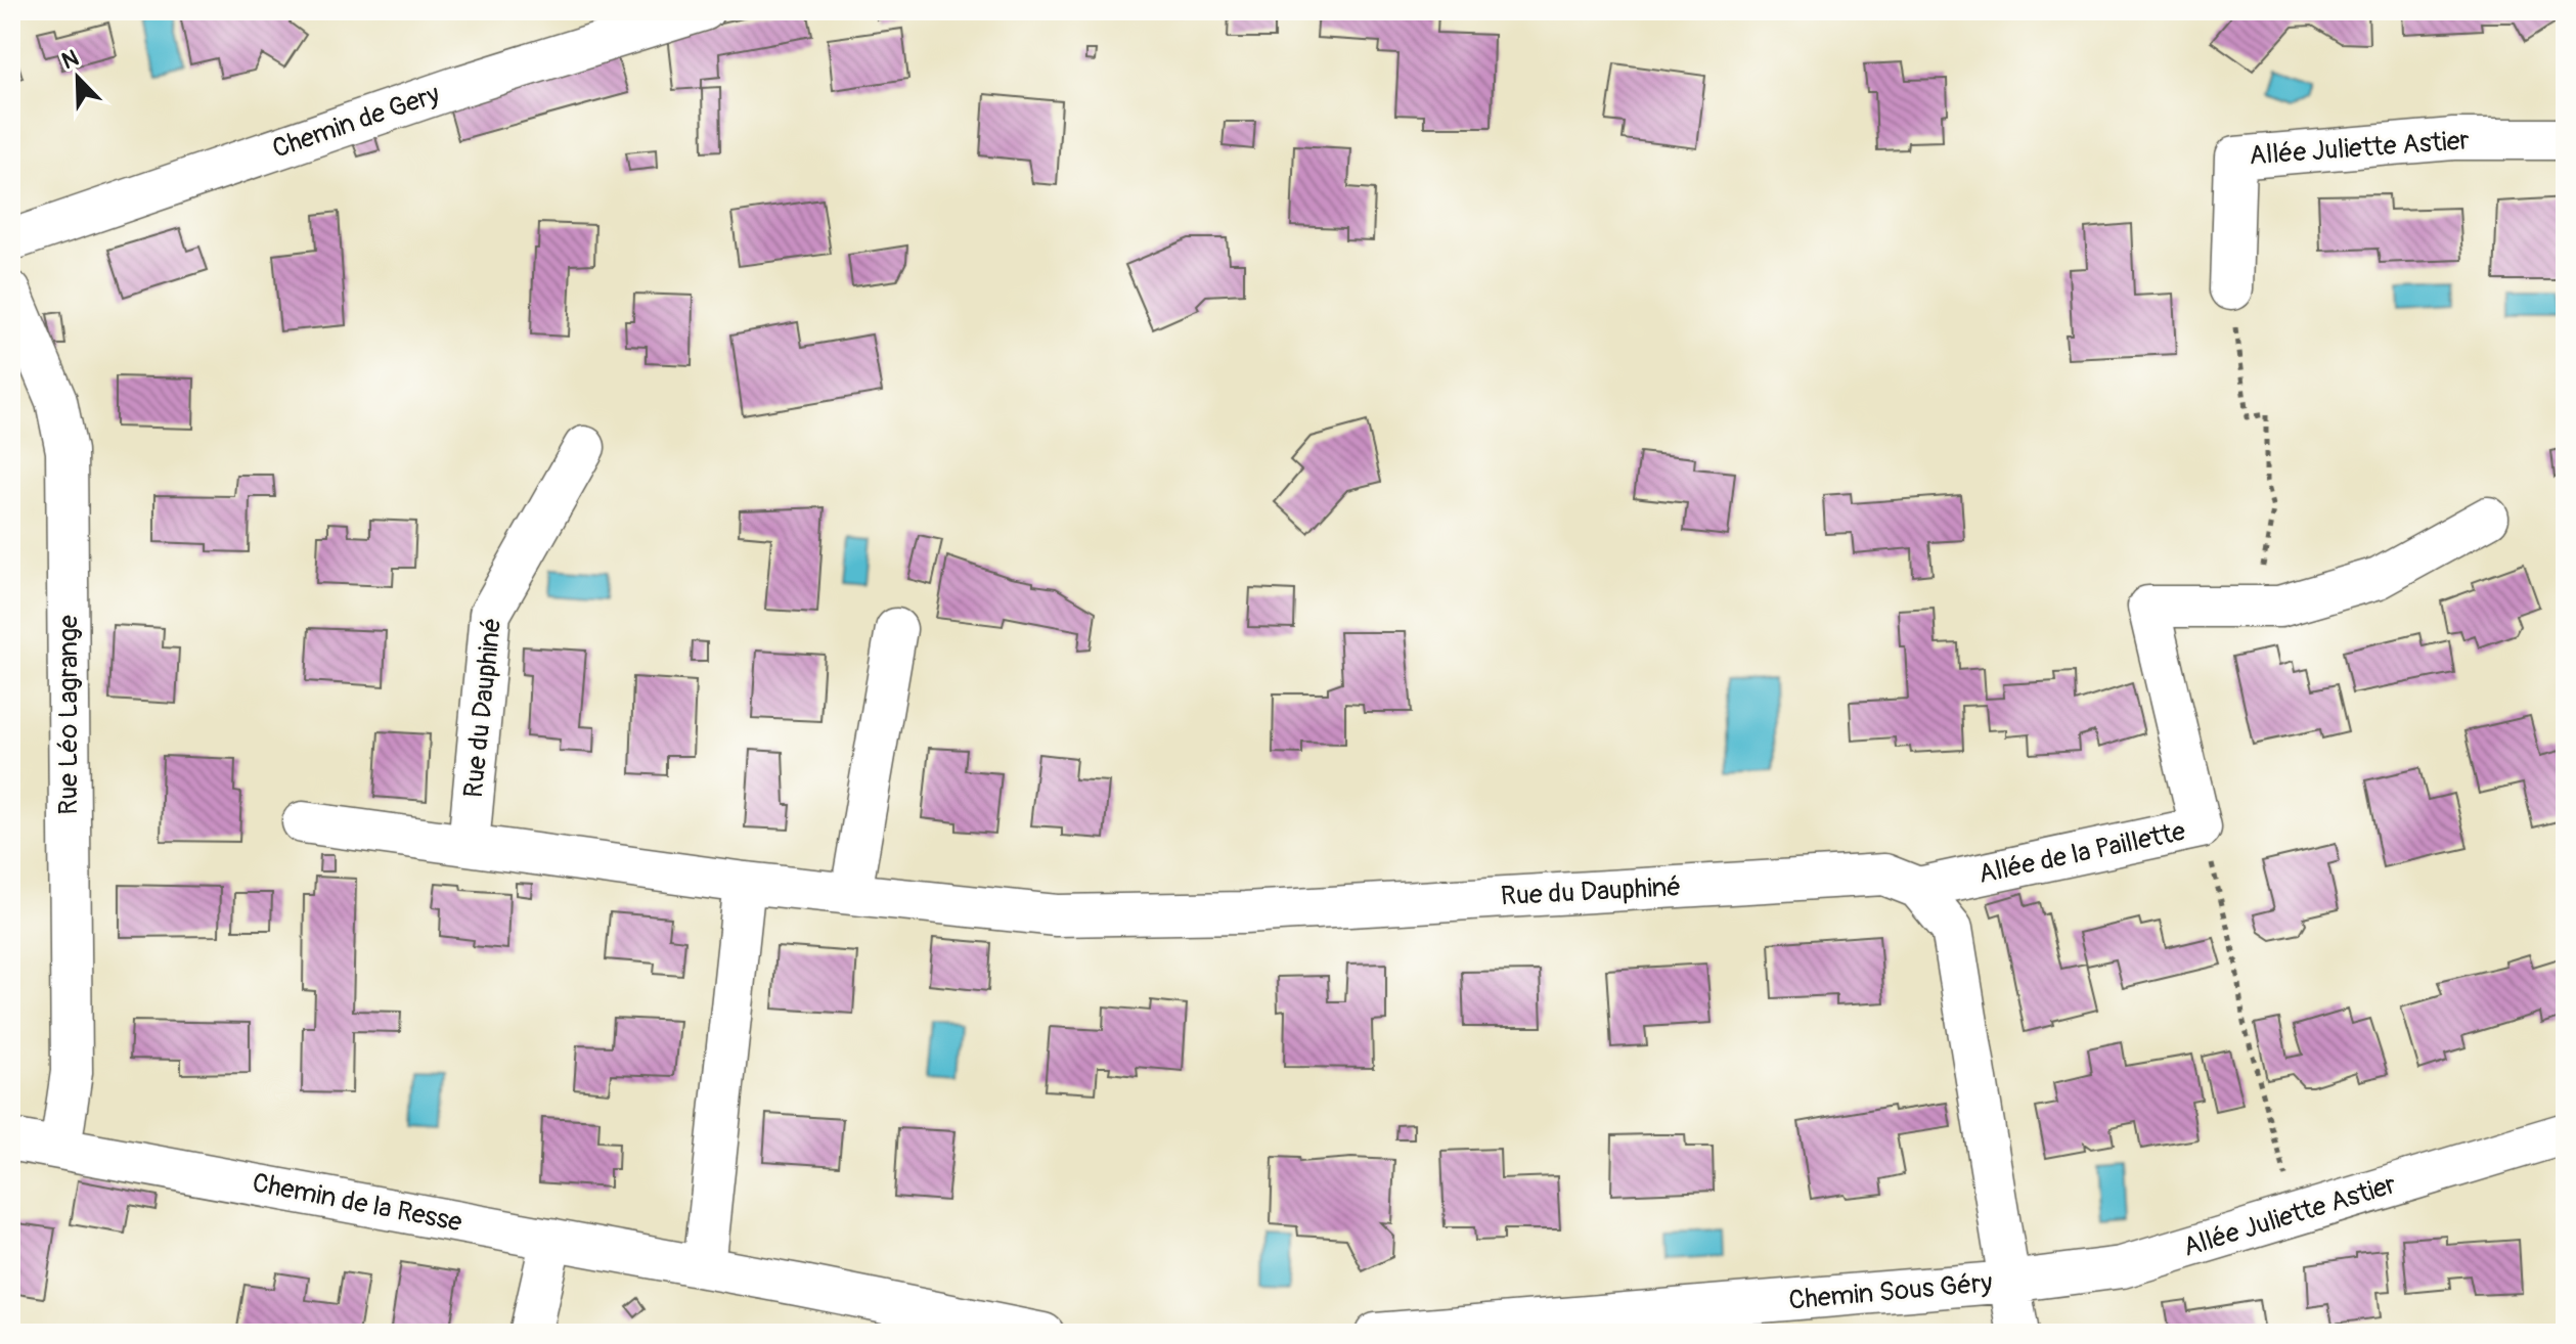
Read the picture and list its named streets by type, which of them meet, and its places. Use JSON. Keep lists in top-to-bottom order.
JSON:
{
  "streets": {
    "street": [
      "Chemin de Gery",
      "Allée Juliette Astier",
      "Rue du Dauphiné",
      "Rue Léo Lagrange",
      "Allée de la Paillette",
      "Chemin de la Resse",
      "Chemin Sous Géry"
    ]
  },
  "crossings": [
    ["Allée Juliette Astier", "Chemin Sous Géry"],
    ["Rue du Dauphiné", "Allée de la Paillette"],
    ["Rue Léo Lagrange", "Chemin de la Resse"]
  ],
  "north": "top left"
}
